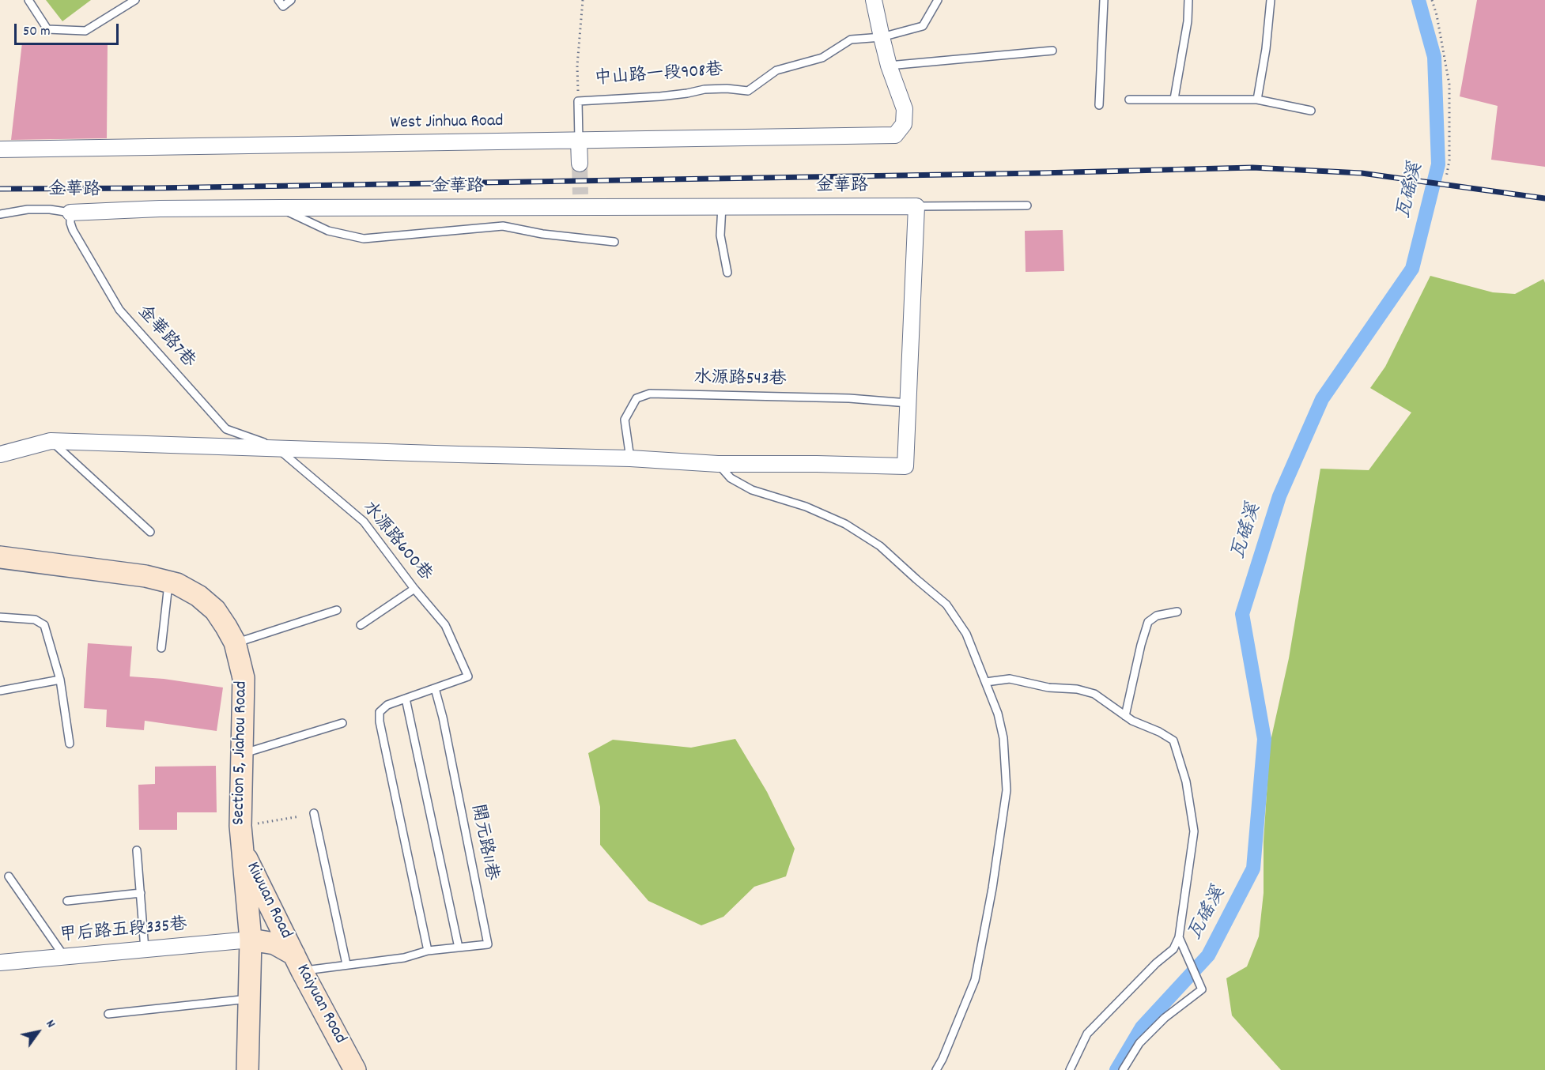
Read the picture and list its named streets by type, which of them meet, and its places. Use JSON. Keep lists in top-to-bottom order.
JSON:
{
  "streets": {
    "main road": ["Section 5, Jiahou Road", "Kiwuan Road", "Kaiyuan Road"],
    "street": ["West Jinhua Road", "金華路", "甲后路五段335巷"],
    "lane": [
      "中山路一段908巷",
      "金華路7巷",
      "水源路543巷",
      "水源路600巷",
      "開元路11巷"
    ]
  },
  "crossings": [
    ["中山路一段908巷", "West Jinhua Road"],
    ["金華路", "金華路7巷"],
    ["金華路7巷", "水源路600巷"],
    ["水源路600巷", "開元路11巷"],
    ["Section 5, Jiahou Road", "Kiwuan Road"],
    ["Section 5, Jiahou Road", "甲后路五段335巷"],
    ["Section 5, Jiahou Road", "Kaiyuan Road"],
    ["開元路11巷", "Kiwuan Road"],
    ["開元路11巷", "Kaiyuan Road"],
    ["Kiwuan Road", "Kaiyuan Road"],
    ["甲后路五段335巷", "Kaiyuan Road"]
  ],
  "water": ["瓦磘溪"],
  "scale_bar": "50 m",
  "north": "top right"
}
